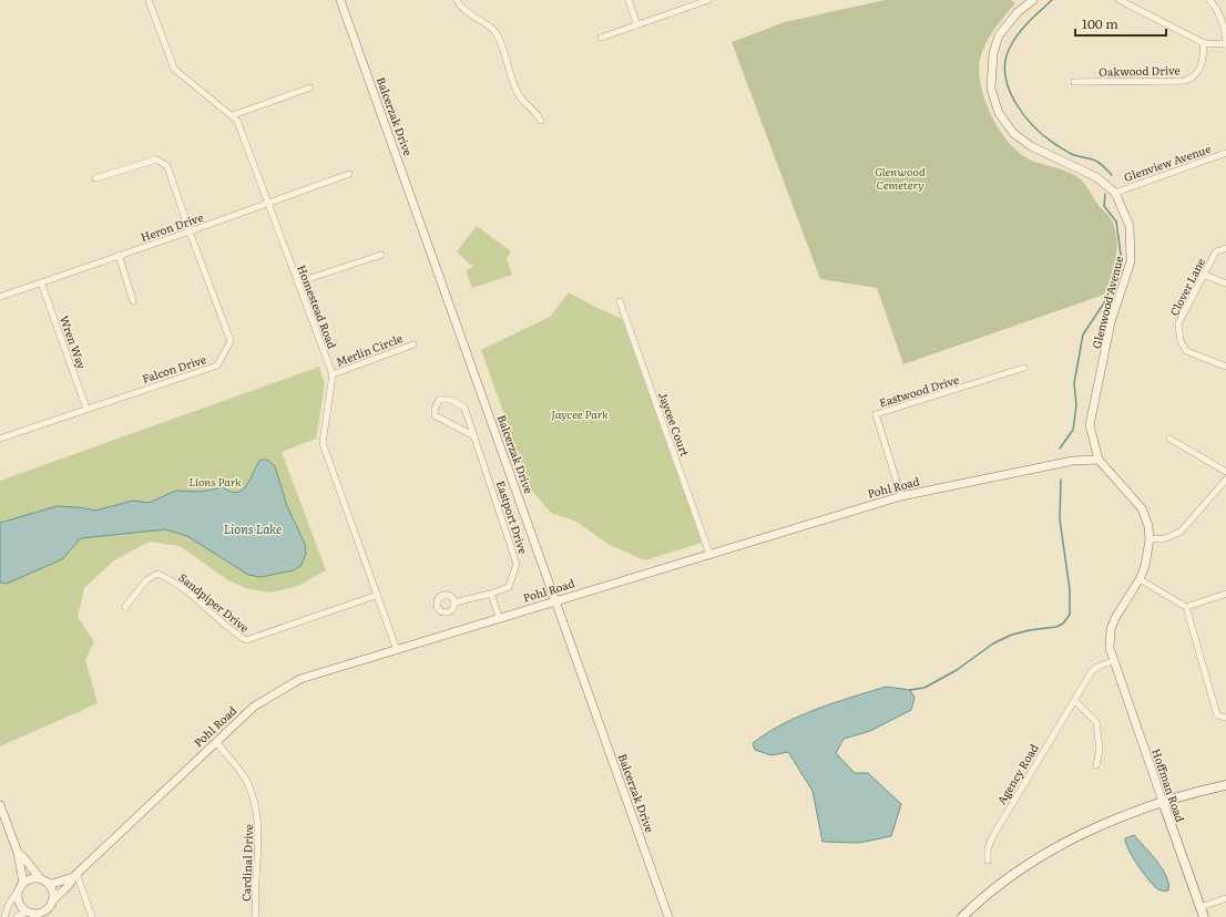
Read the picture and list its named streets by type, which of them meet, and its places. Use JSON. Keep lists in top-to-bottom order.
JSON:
{
  "streets": {
    "main road": ["Hoffman Road"],
    "street": [
      "Oakwood Drive",
      "Balcerzak Drive",
      "Glenview Avenue",
      "Heron Drive",
      "Clover Lane",
      "Glenwood Avenue",
      "Homestead Road",
      "Wren Way",
      "Merlin Circle",
      "Falcon Drive",
      "Eastwood Drive",
      "Jaycee Court",
      "Pohl Road",
      "Eastport Drive",
      "Sandpiper Drive",
      "Agency Road",
      "Cardinal Drive"
    ]
  },
  "crossings": [
    ["Balcerzak Drive", "Pohl Road"],
    ["Glenview Avenue", "Glenwood Avenue"],
    ["Heron Drive", "Homestead Road"],
    ["Heron Drive", "Wren Way"],
    ["Heron Drive", "Falcon Drive"],
    ["Glenwood Avenue", "Pohl Road"],
    ["Homestead Road", "Merlin Circle"],
    ["Homestead Road", "Pohl Road"],
    ["Homestead Road", "Sandpiper Drive"],
    ["Wren Way", "Falcon Drive"],
    ["Eastwood Drive", "Pohl Road"],
    ["Jaycee Court", "Pohl Road"],
    ["Pohl Road", "Cardinal Drive"],
    ["Agency Road", "Hoffman Road"]
  ],
  "water": ["Lions Lake"],
  "parks": ["Glenwood Cemetery", "Jaycee Park", "Lions Park"],
  "scale_bar": "100 m"
}
